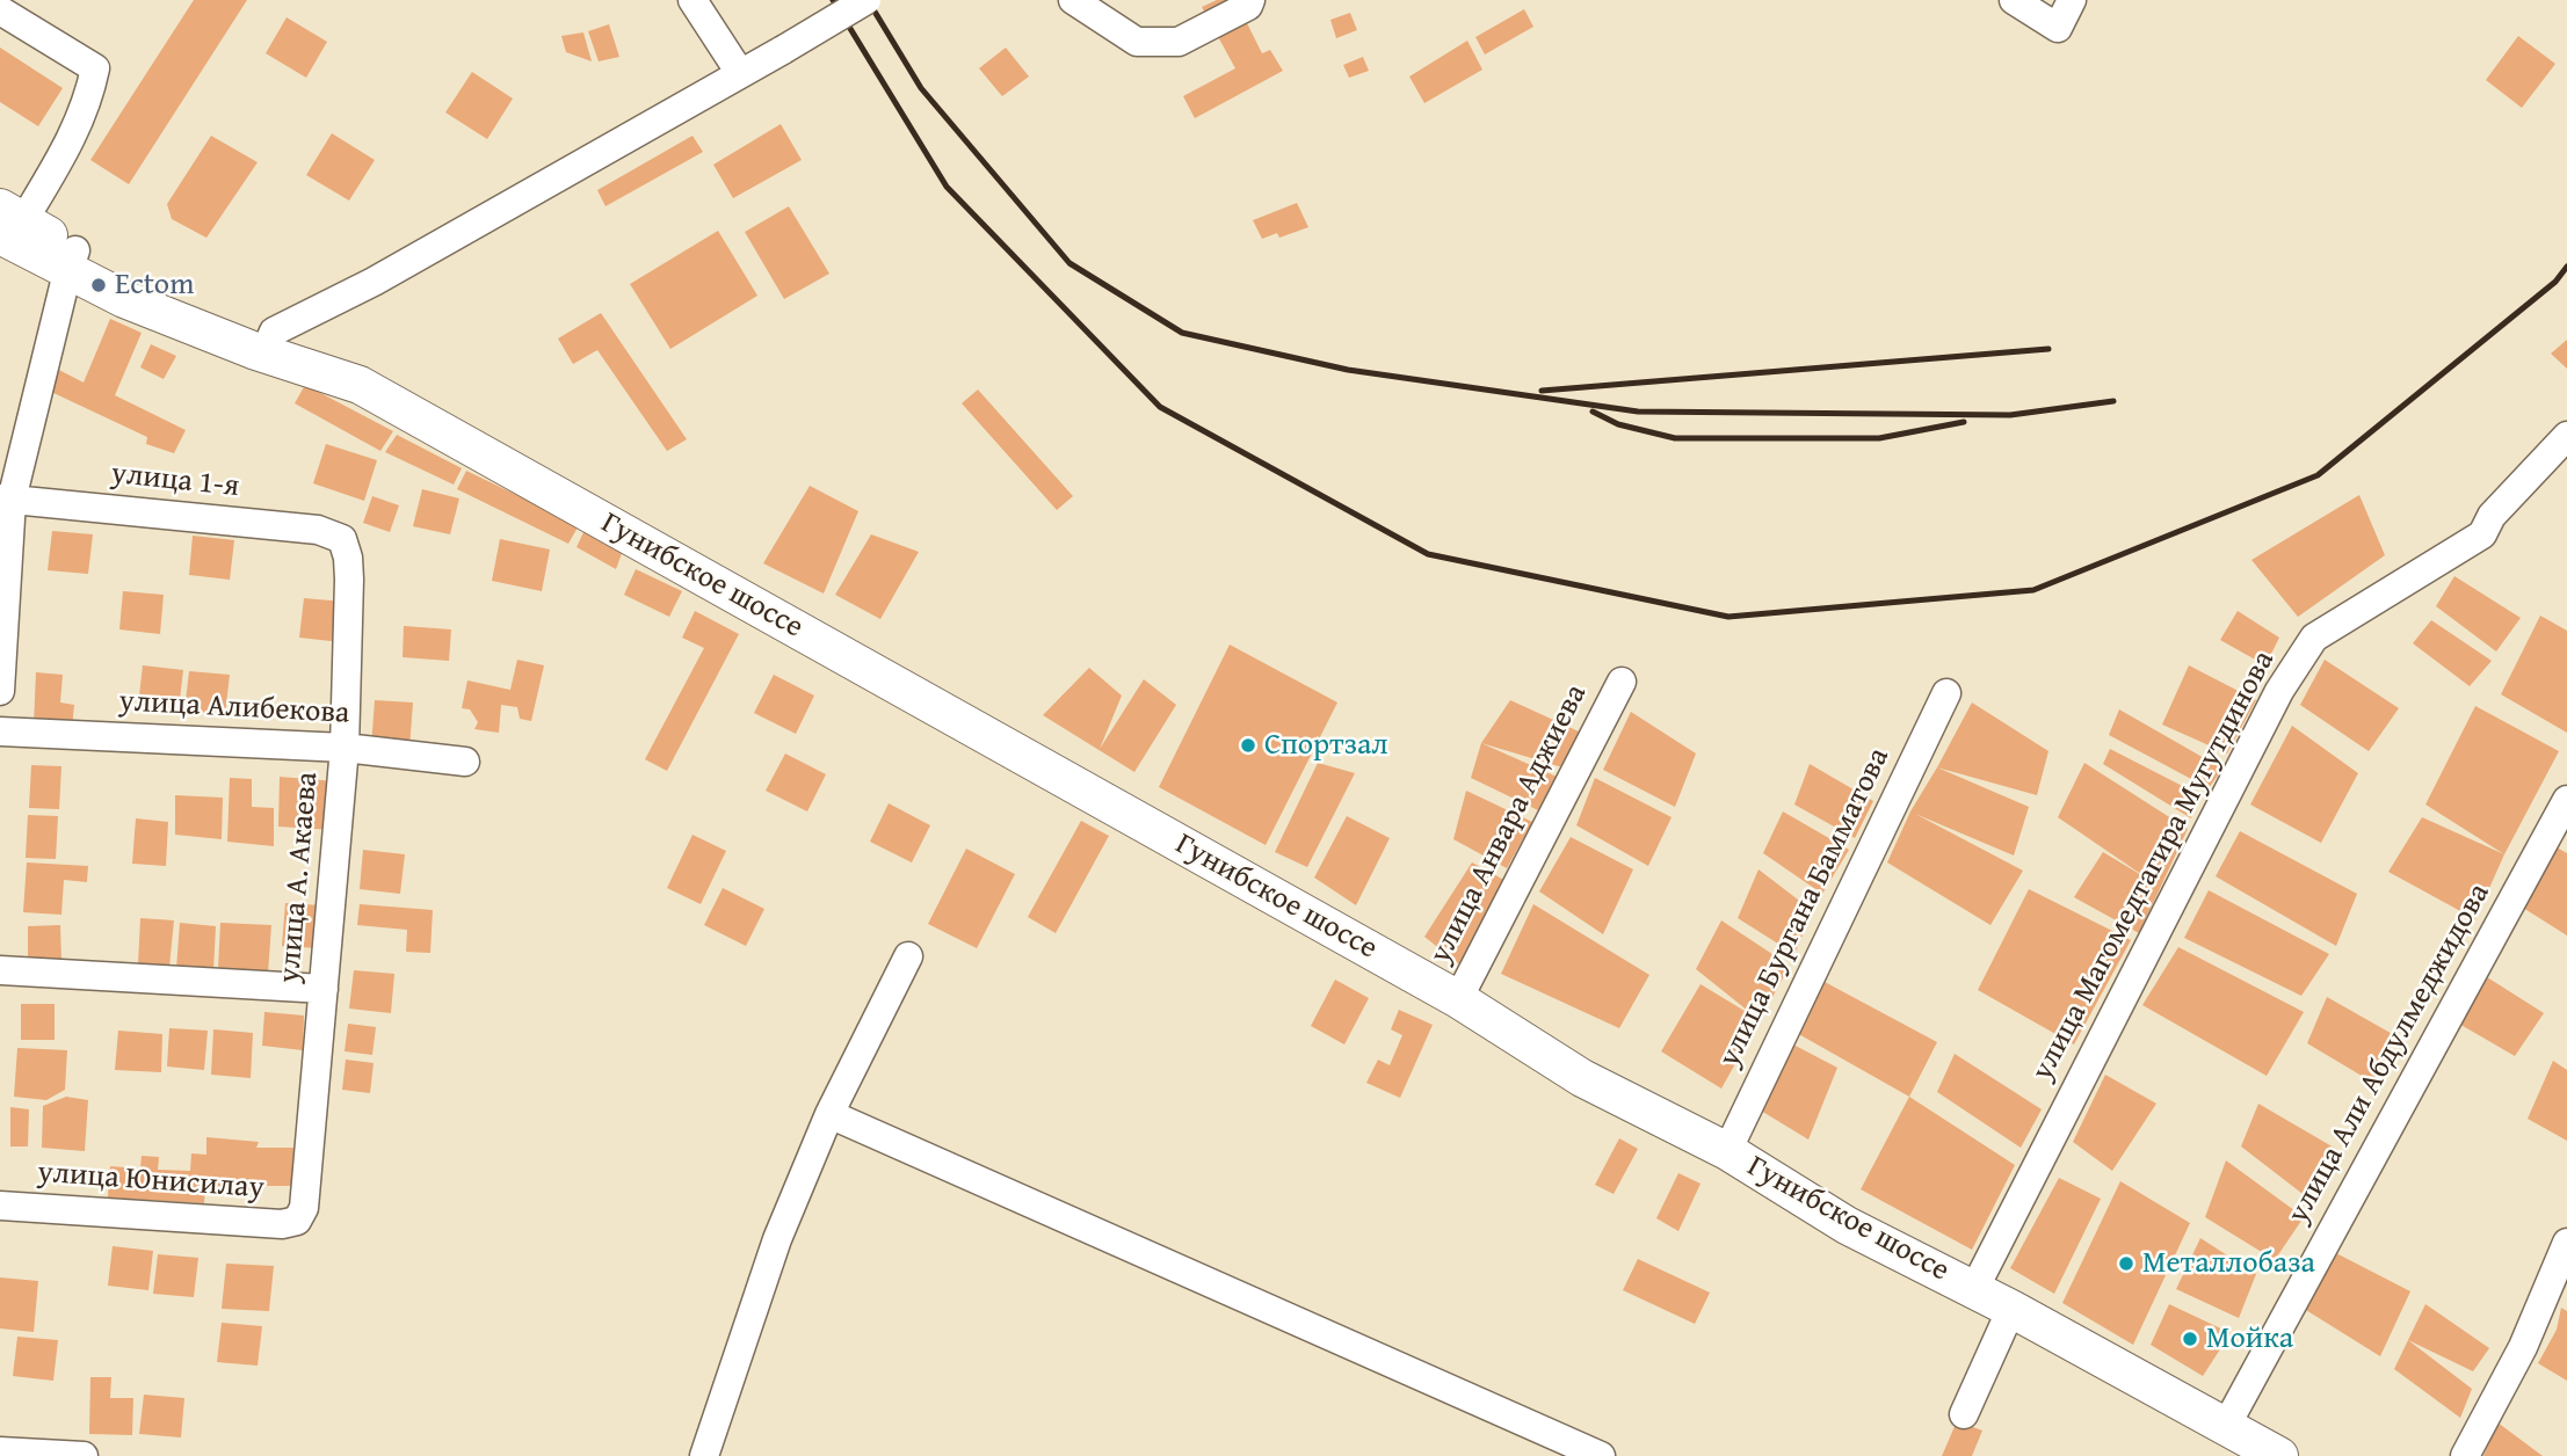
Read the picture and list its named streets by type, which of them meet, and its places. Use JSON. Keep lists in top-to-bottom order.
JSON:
{
  "streets": {
    "main road": ["Гунибское шоссе"],
    "street": [
      "улица 1-я",
      "улица Алибекова",
      "улица Анвара Аджиева",
      "улица Магомедтагира Мугутдинова",
      "улица А. Акаева",
      "улица Бургана Бамматова",
      "улица Али Абдулмеджидова",
      "улица Юнисилау"
    ]
  },
  "crossings": [
    ["улица 1-я", "улица А. Акаева"],
    ["Гунибское шоссе", "улица Анвара Аджиева"],
    ["Гунибское шоссе", "улица Магомедтагира Мугутдинова"],
    ["Гунибское шоссе", "улица Бургана Бамматова"],
    ["Гунибское шоссе", "улица Али Абдулмеджидова"],
    ["улица Алибекова", "улица А. Акаева"],
    ["улица А. Акаева", "улица Юнисилау"]
  ],
  "places": [
    "Ectom",
    "Спортзал",
    "Металлобаза",
    "Мойка"
  ]
}
